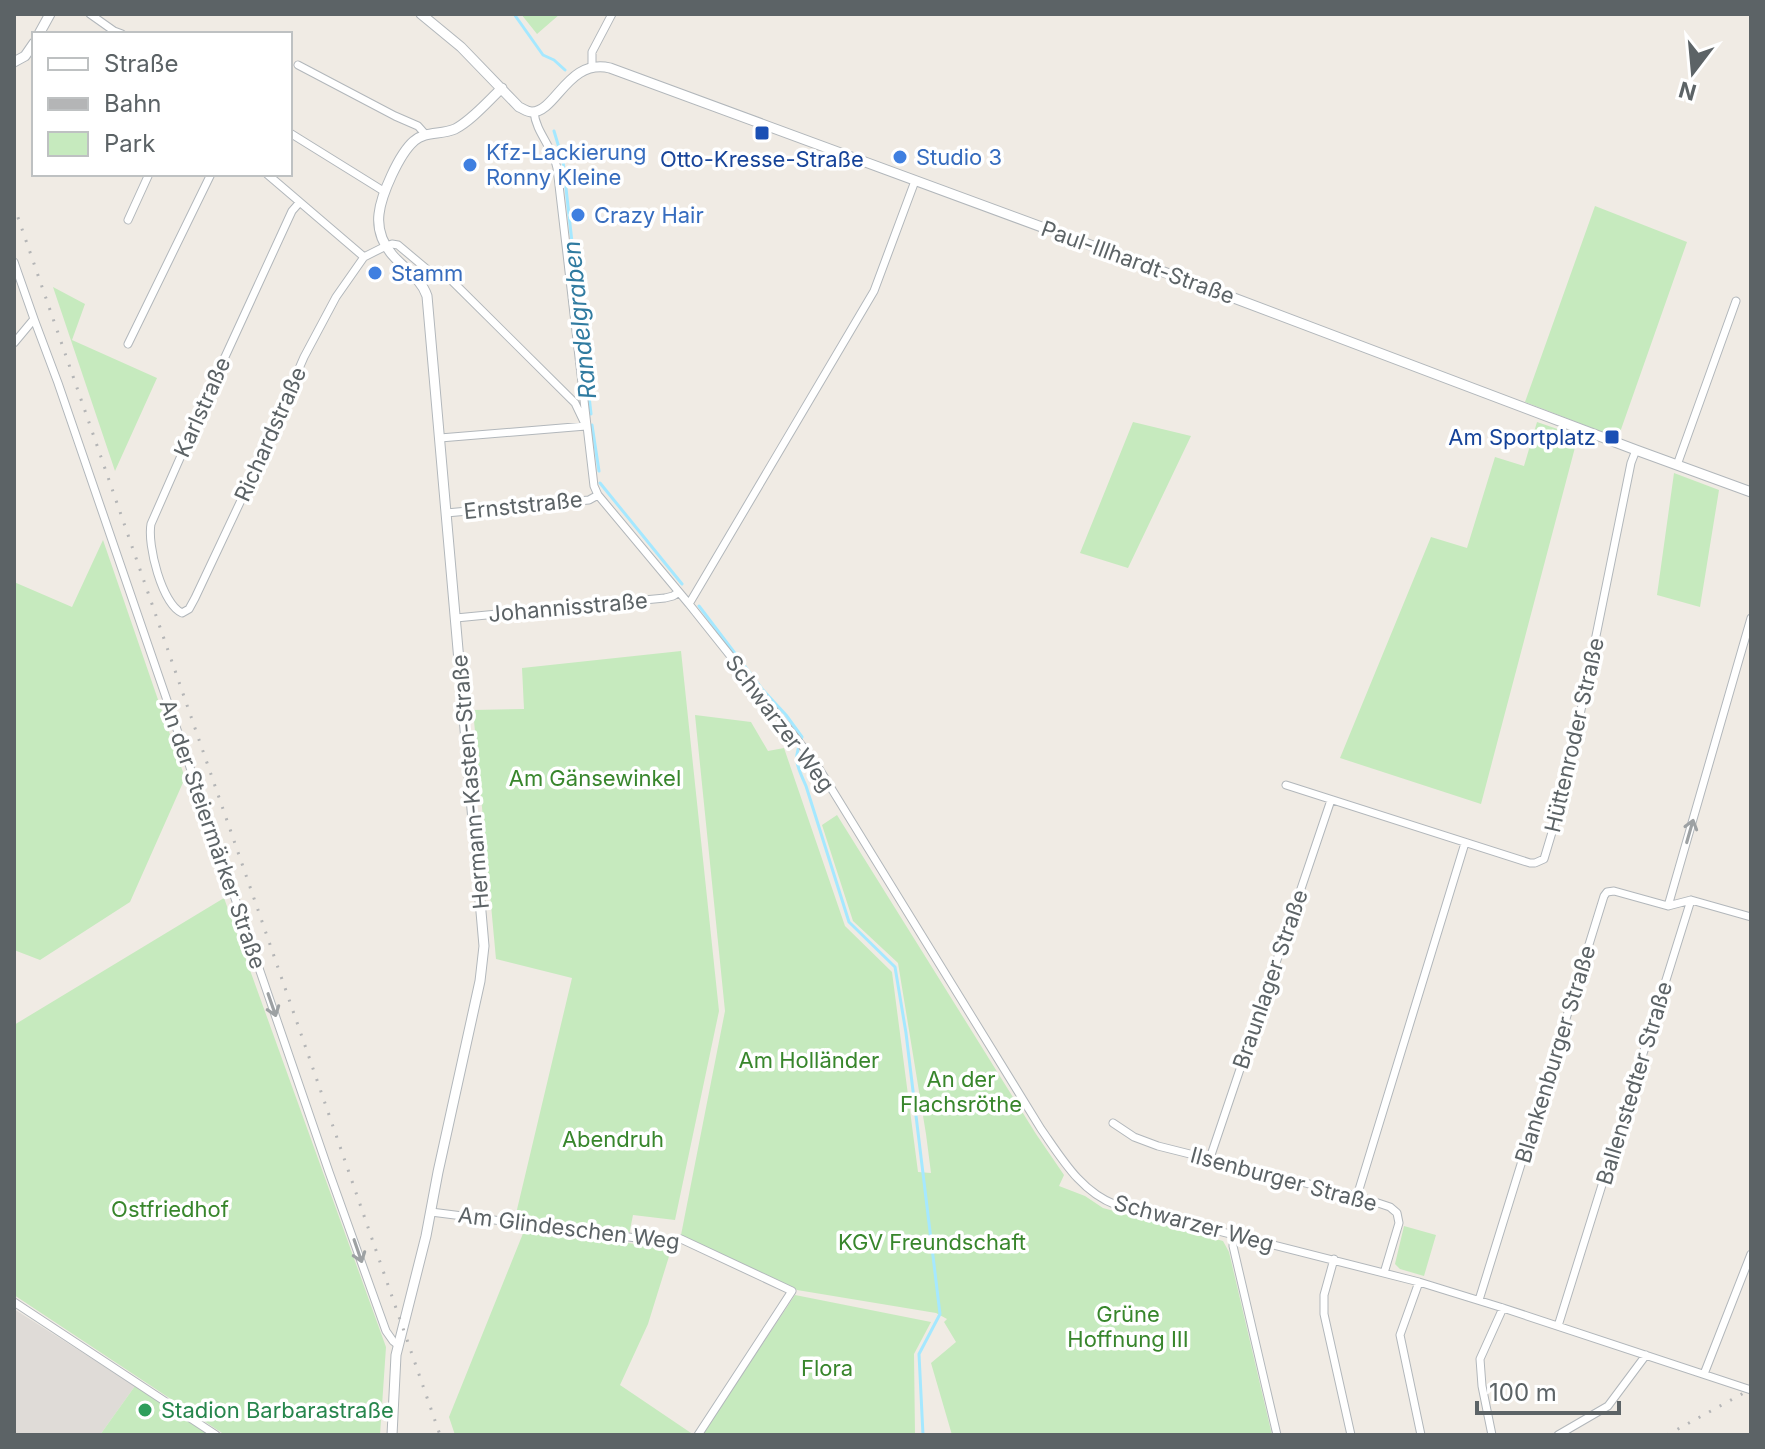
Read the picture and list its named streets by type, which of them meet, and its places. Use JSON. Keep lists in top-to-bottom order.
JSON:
{
  "streets": {
    "street": [
      "Paul-Illhardt-Straße",
      "Karlstraße",
      "Richardstraße",
      "Ernststraße",
      "Johannisstraße",
      "Schwarzer Weg",
      "Hüttenroder Straße",
      "Hermann-Kasten-Straße",
      "An der Steiermärker Straße",
      "Braunlager Straße",
      "Blankenburger Straße",
      "Ballenstedter Straße",
      "Ilsenburger Straße",
      "Am Glindeschen Weg"
    ]
  },
  "crossings": [
    ["Paul-Illhardt-Straße", "Hüttenroder Straße"],
    ["Karlstraße", "Richardstraße"],
    ["Ernststraße", "Hermann-Kasten-Straße"],
    ["Johannisstraße", "Hermann-Kasten-Straße"],
    ["Schwarzer Weg", "Blankenburger Straße"],
    ["Schwarzer Weg", "Ballenstedter Straße"],
    ["Schwarzer Weg", "Ilsenburger Straße"],
    ["Hüttenroder Straße", "Braunlager Straße"],
    ["Hermann-Kasten-Straße", "An der Steiermärker Straße"],
    ["Hermann-Kasten-Straße", "Am Glindeschen Weg"],
    ["Braunlager Straße", "Ilsenburger Straße"]
  ],
  "one_way": ["An der Steiermärker Straße"],
  "water": ["Randelgraben"],
  "parks": [
    "Am Gänsewinkel",
    "Am Holländer",
    "An der Flachsröthe",
    "Abendruh",
    "Ostfriedhof",
    "KGV Freundschaft",
    "Grüne Hoffnung III",
    "Flora"
  ],
  "places": {
    "transit": ["Otto-Kresse-Straße", "Am Sportplatz"],
    "other": [
      "Studio 3",
      "Kfz-Lackierung Ronny Kleine",
      "Crazy Hair",
      "Stamm",
      "Stadion Barbarastraße"
    ]
  },
  "legend": ["Straße", "Bahn", "Park"],
  "scale_bar": "100 m",
  "north": "bottom"
}
